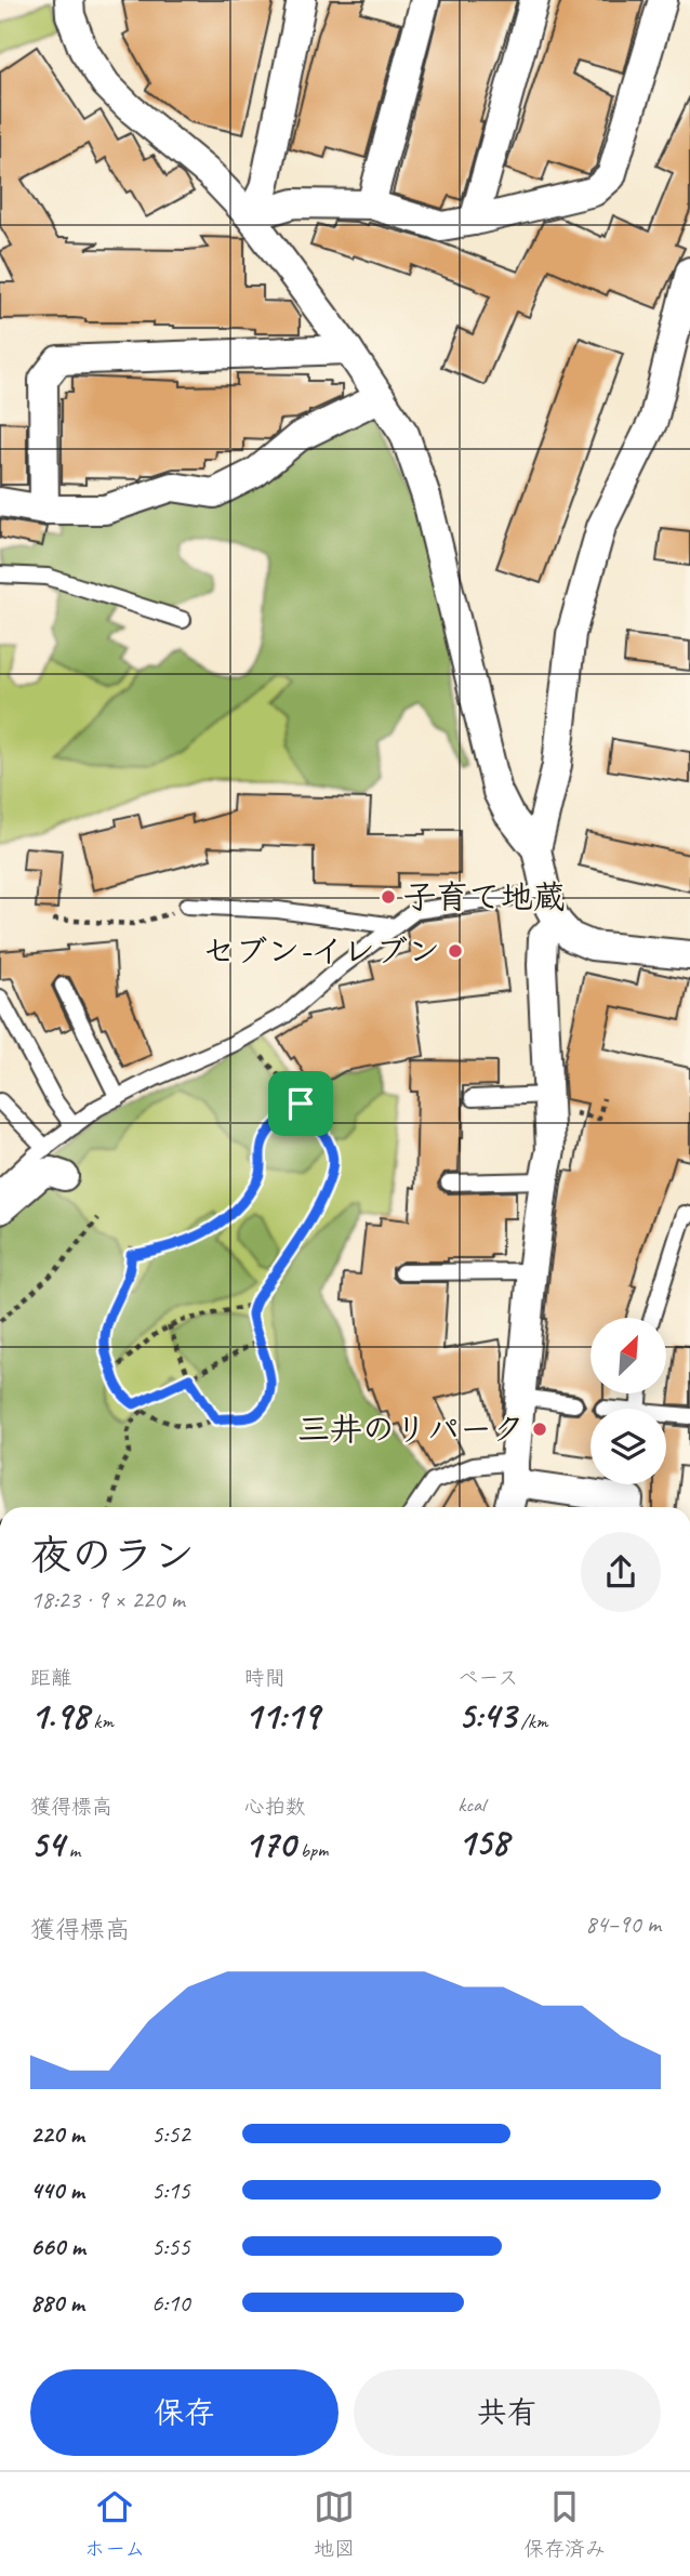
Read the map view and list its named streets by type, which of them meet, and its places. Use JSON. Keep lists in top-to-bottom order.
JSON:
{
  "places": ["子育て地蔵", "セブン-イレブン", "三井のリパーク"],
  "north": "top right",
  "page": {
    "heading": ["夜のラン", "18:23 · 9 × 220 m"],
    "stats": [
      ["距離", "1.98 km"],
      ["時間", "11:19"],
      ["ペース", "5:43 /km"],
      ["獲得標高", "54 m"],
      ["心拍数", "170 bpm"],
      ["kcal", "158"]
    ],
    "chart": ["獲得標高", "84–90 m"],
    "list": [
      {
        "name": "220 m",
        "note": "5:52"
      },
      {
        "name": "440 m",
        "note": "5:15"
      },
      {
        "name": "660 m",
        "note": "5:55"
      },
      {
        "name": "880 m",
        "note": "6:10"
      }
    ],
    "buttons": ["保存", "共有"],
    "tabs": ["ホーム", "地図", "保存済み"]
  }
}
